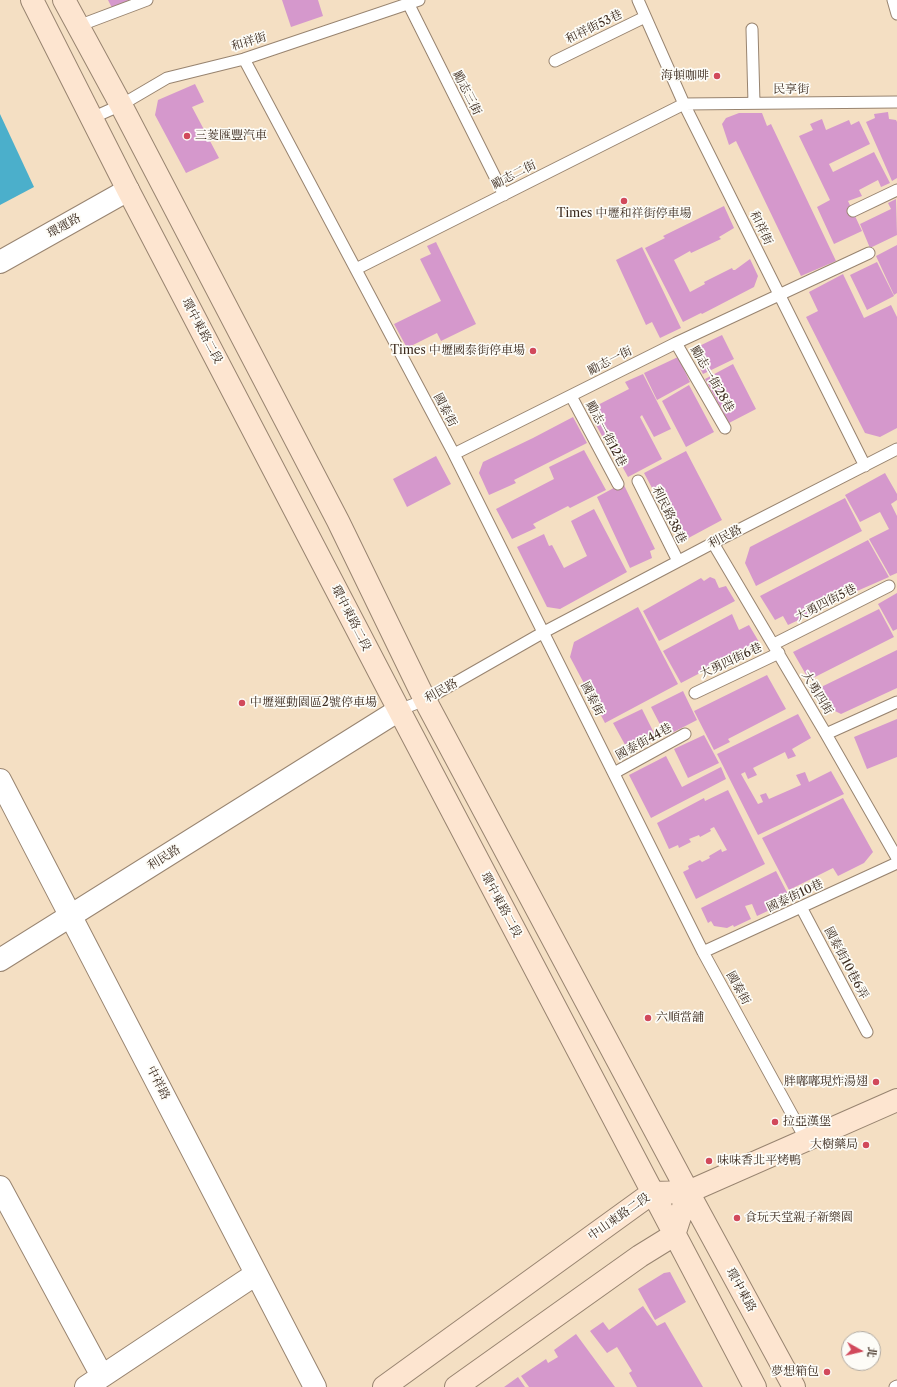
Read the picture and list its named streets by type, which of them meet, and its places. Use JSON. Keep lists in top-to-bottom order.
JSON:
{
  "streets": {
    "street": [
      "環運路",
      "環中東路二段",
      "利民路",
      "中祥路",
      "中山東路二段",
      "環中東路"
    ],
    "lane": [
      "和祥街53巷",
      "和祥街",
      "民享街",
      "勵志三街",
      "勵志二街",
      "勵志一街",
      "勵志一街28巷",
      "國泰街",
      "勵志一街12巷",
      "利民路38巷",
      "大勇四街5巷",
      "大勇四街6巷",
      "大勇四街",
      "國泰街44巷",
      "國泰街10巷",
      "國泰街10巷6弄"
    ]
  },
  "crossings": [
    ["和祥街53巷", "和祥街"],
    ["和祥街", "民享街"],
    ["和祥街", "勵志三街"],
    ["和祥街", "勵志二街"],
    ["和祥街", "環中東路二段"],
    ["和祥街", "勵志一街"],
    ["和祥街", "國泰街"],
    ["和祥街", "利民路"],
    ["民享街", "勵志二街"],
    ["勵志三街", "勵志二街"],
    ["勵志二街", "國泰街"],
    ["環運路", "環中東路二段"],
    ["環中東路二段", "利民路"],
    ["環中東路二段", "中山東路二段"],
    ["勵志一街", "勵志一街28巷"],
    ["勵志一街", "國泰街"],
    ["勵志一街", "勵志一街12巷"],
    ["國泰街", "利民路"],
    ["國泰街", "國泰街44巷"],
    ["國泰街", "國泰街10巷"],
    ["利民路38巷", "利民路"],
    ["利民路", "大勇四街"],
    ["利民路", "中祥路"],
    ["大勇四街5巷", "大勇四街6巷"],
    ["大勇四街5巷", "大勇四街"],
    ["大勇四街6巷", "大勇四街"],
    ["國泰街10巷", "國泰街10巷6弄"],
    ["中山東路二段", "環中東路"]
  ],
  "places": [
    "海頓咖啡",
    "三菱匯豐汽車",
    "Times 中壢和祥街停車場",
    "Times 中壢國泰街停車場",
    "中壢運動園區2號停車場",
    "六順當舖",
    "胖嘟嘟現炸湯翅",
    "拉亞漢堡",
    "大樹藥局",
    "味味香北平烤鴨",
    "食玩天堂親子新樂園",
    "夢想箱包"
  ],
  "north": "right"
}
